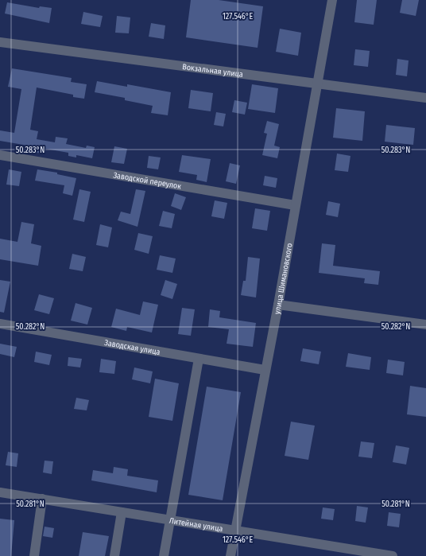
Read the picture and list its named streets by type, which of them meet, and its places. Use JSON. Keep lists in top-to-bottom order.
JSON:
{
  "streets": {
    "street": [
      "Вокзальная улица",
      "Заводской переулок",
      "улица Шимановского",
      "Заводская улица",
      "Литейная улица"
    ]
  },
  "crossings": [
    ["Вокзальная улица", "улица Шимановского"],
    ["Заводской переулок", "улица Шимановского"],
    ["улица Шимановского", "Заводская улица"],
    ["улица Шимановского", "Литейная улица"]
  ],
  "coordinates": [
    "127.546°E",
    "50.283°N",
    "50.282°N",
    "50.281°N"
  ]
}
